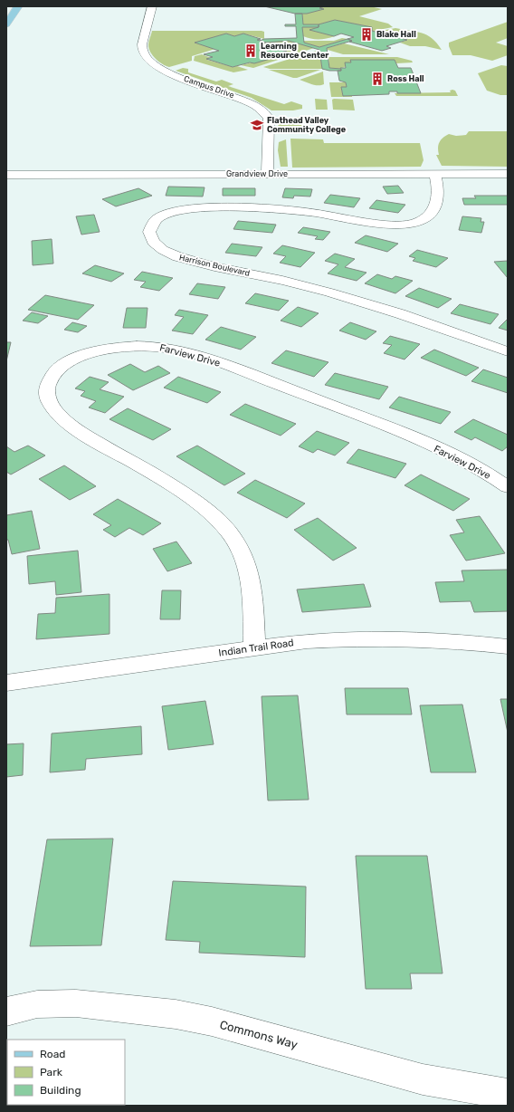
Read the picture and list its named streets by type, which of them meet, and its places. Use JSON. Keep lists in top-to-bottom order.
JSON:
{
  "streets": {
    "street": [
      "Campus Drive",
      "Grandview Drive",
      "Harrison Boulevard",
      "Farview Drive",
      "Indian Trail Road",
      "Commons Way"
    ]
  },
  "crossings": [
    ["Campus Drive", "Grandview Drive"],
    ["Grandview Drive", "Harrison Boulevard"],
    ["Farview Drive", "Indian Trail Road"]
  ],
  "places": {
    "building": ["Blake Hall", "Learning Resource Center", "Ross Hall"],
    "school or university": ["Flathead Valley Community College"]
  },
  "legend": ["Road", "Park", "Building"]
}
